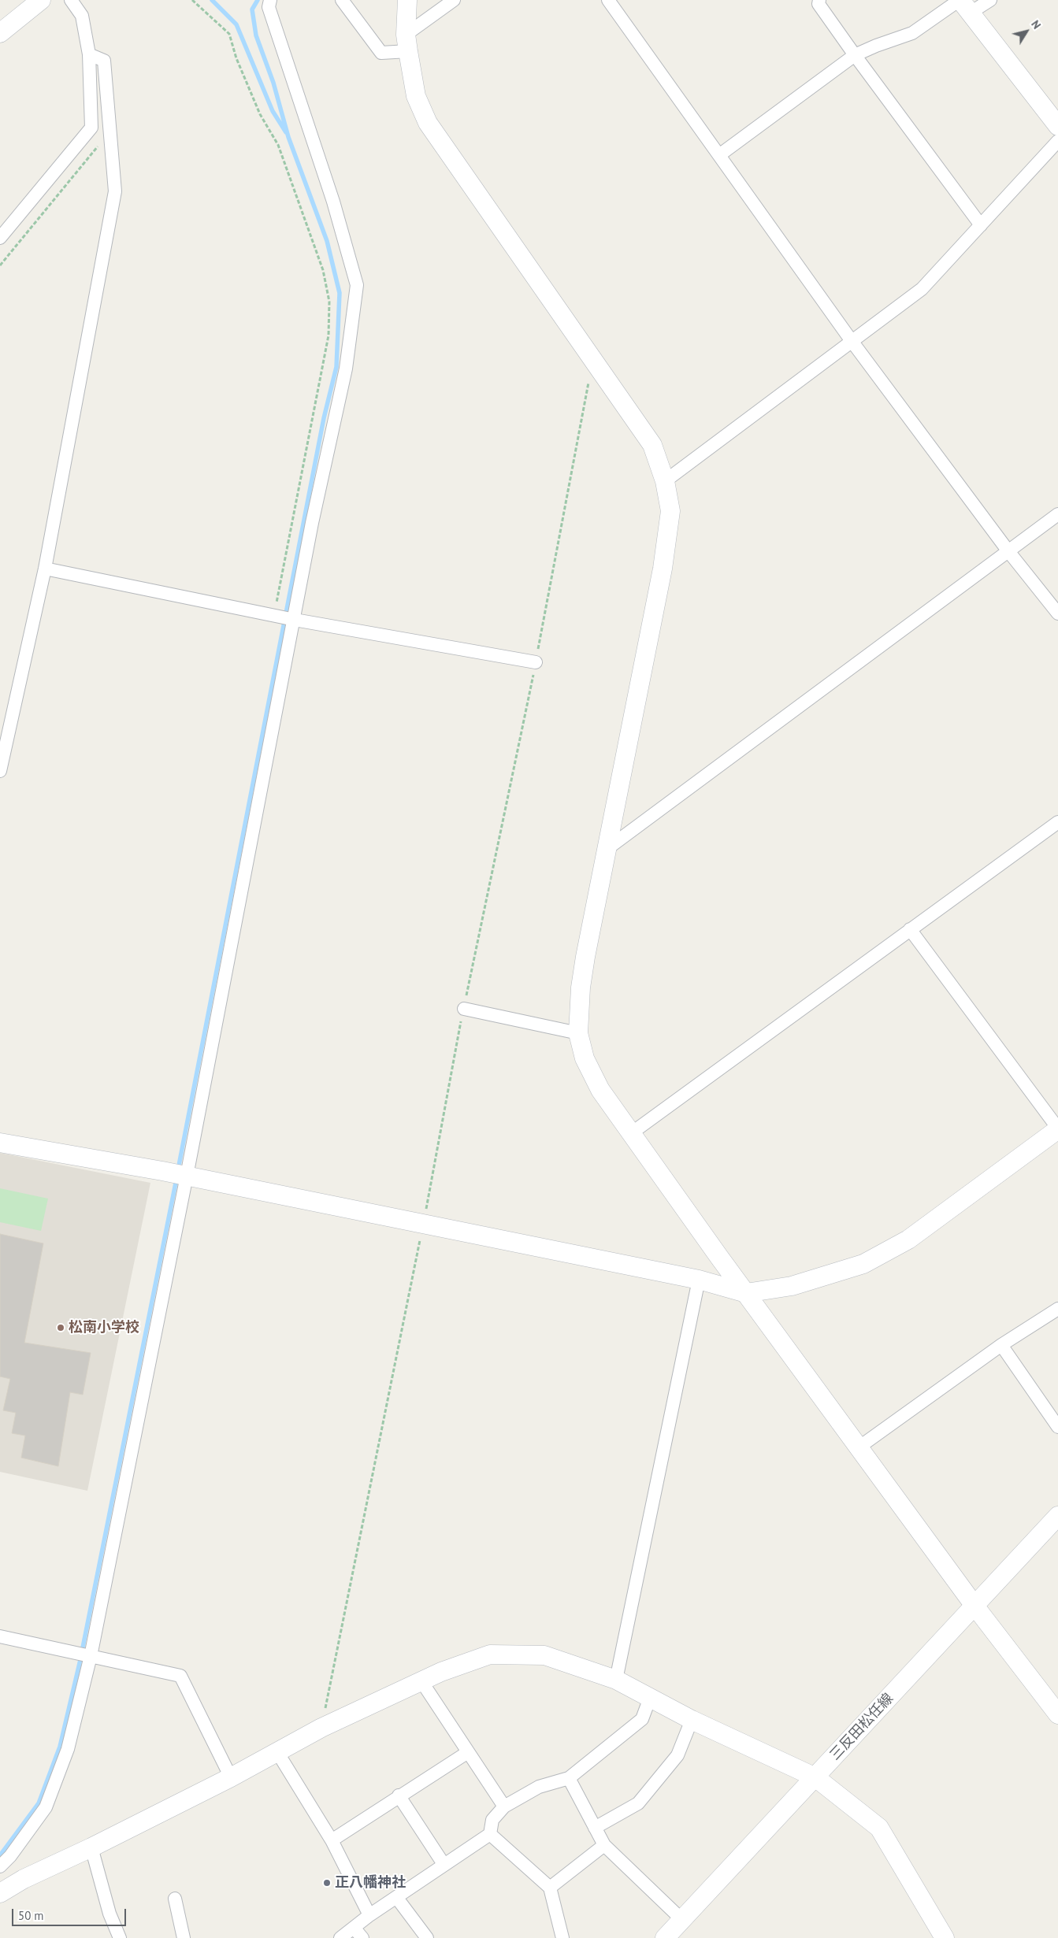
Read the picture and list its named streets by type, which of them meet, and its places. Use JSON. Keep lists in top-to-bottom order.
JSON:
{
  "streets": {
    "street": ["三反田松任線"]
  },
  "places": ["松南小学校", "正八幡神社"],
  "scale_bar": "50 m",
  "north": "top right"
}
